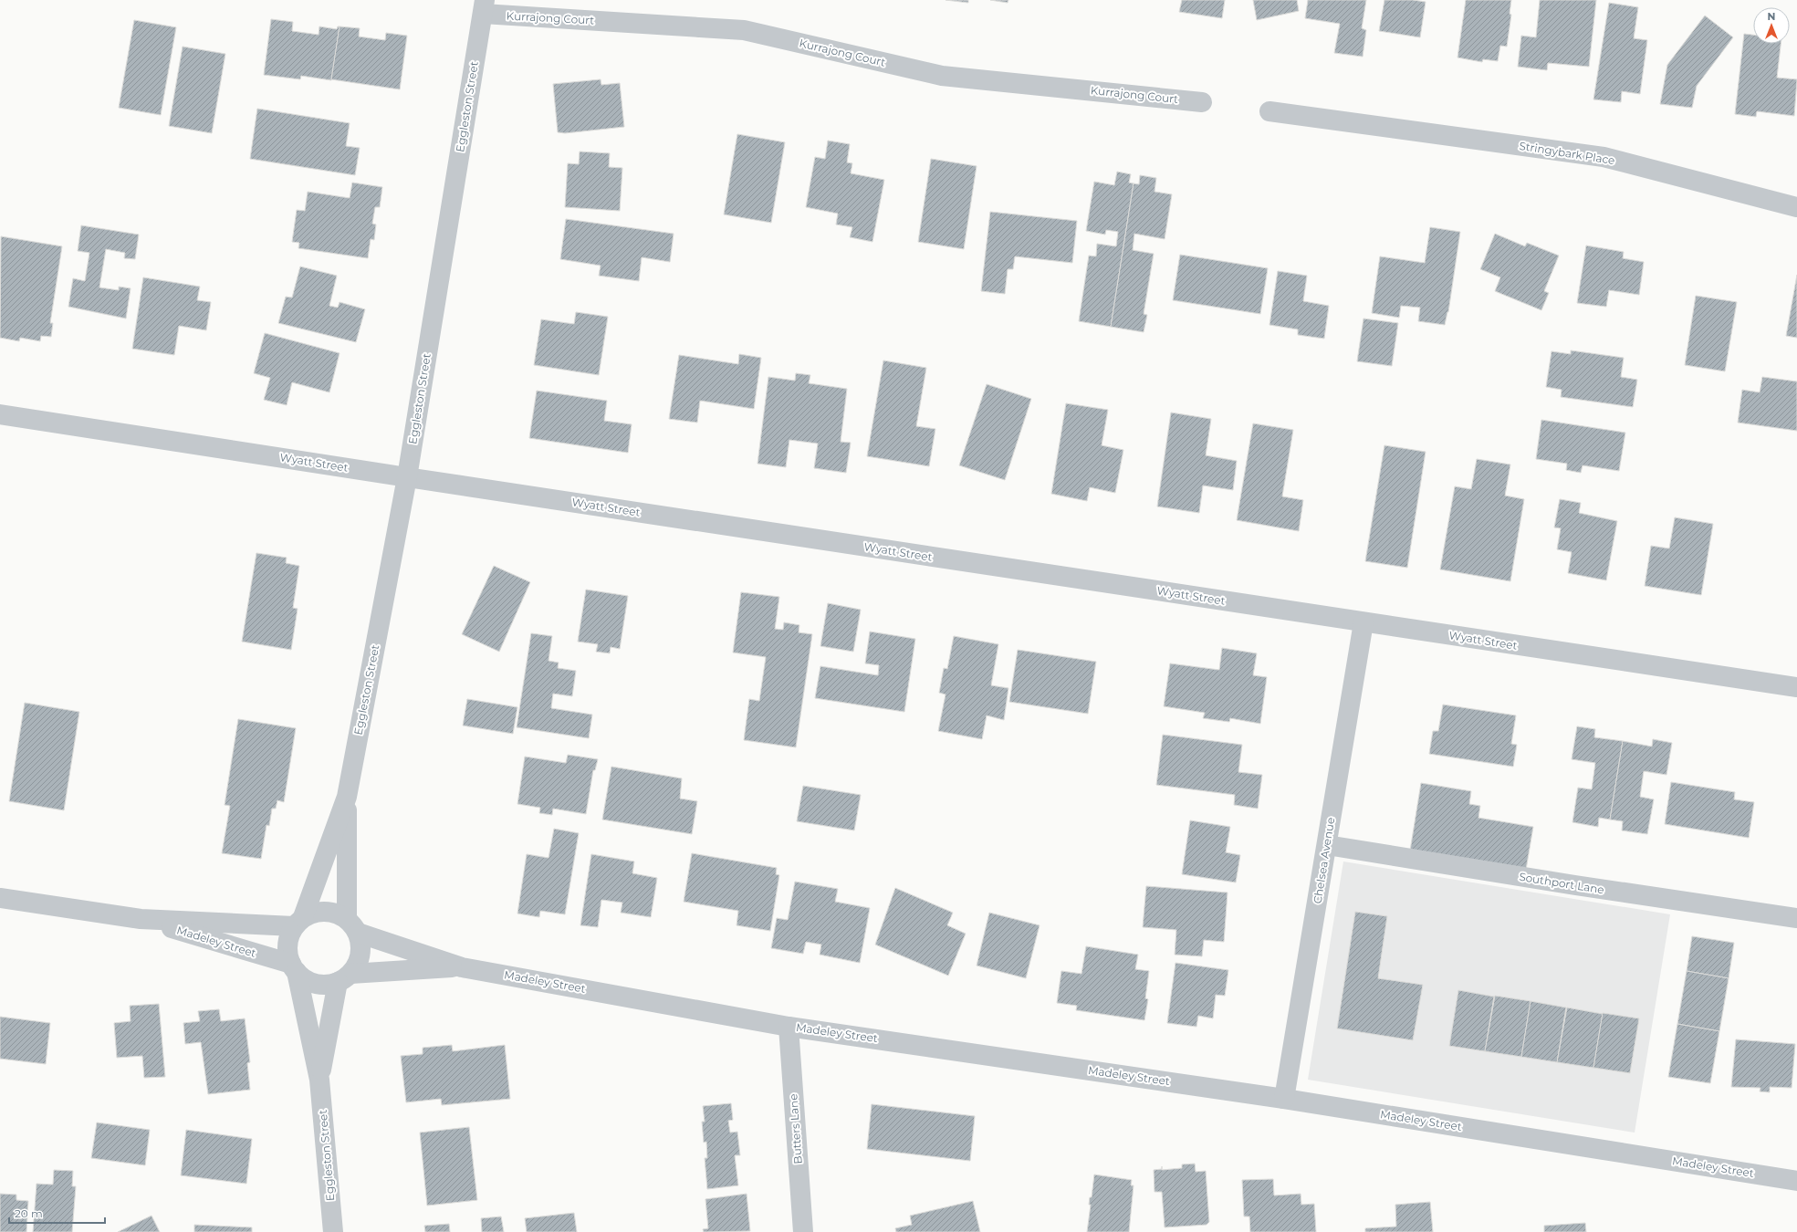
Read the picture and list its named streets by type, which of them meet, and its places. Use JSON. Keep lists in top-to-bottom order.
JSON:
{
  "streets": {
    "street": [
      "Kurrajong Court",
      "Eggleston Street",
      "Stringybark Place",
      "Wyatt Street",
      "Chelsea Avenue",
      "Southport Lane",
      "Madeley Street",
      "Butters Lane"
    ]
  },
  "crossings": [
    ["Kurrajong Court", "Eggleston Street"],
    ["Eggleston Street", "Wyatt Street"],
    ["Eggleston Street", "Madeley Street"],
    ["Wyatt Street", "Chelsea Avenue"],
    ["Chelsea Avenue", "Southport Lane"],
    ["Chelsea Avenue", "Madeley Street"],
    ["Madeley Street", "Butters Lane"]
  ],
  "scale_bar": "20 m",
  "north": "top"
}
